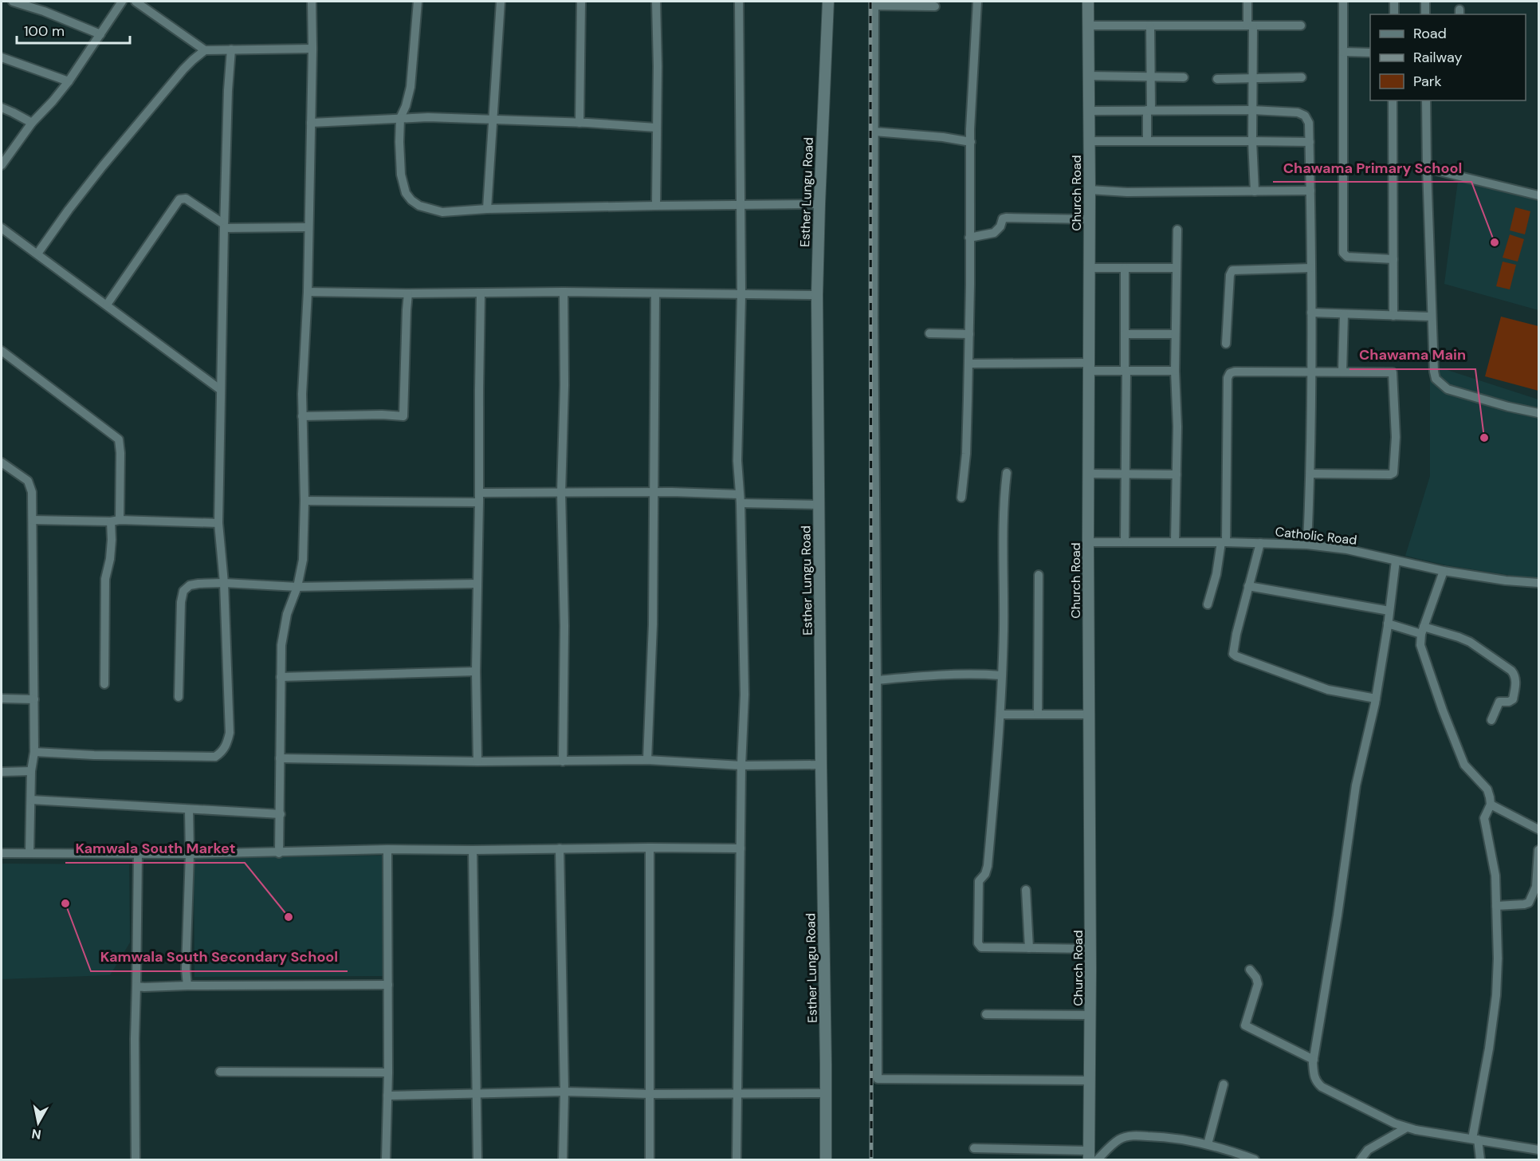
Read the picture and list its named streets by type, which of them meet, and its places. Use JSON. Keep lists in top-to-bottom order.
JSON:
{
  "streets": {
    "street": ["Esther Lungu Road", "Church Road", "Catholic Road"]
  },
  "crossings": [
    ["Church Road", "Catholic Road"]
  ],
  "places": [
    "Chawama Primary School",
    "Chawama Main",
    "Kamwala South Secondary School",
    "Kamwala South Market"
  ],
  "legend": ["Road", "Railway", "Park"],
  "scale_bar": "100 m",
  "north": "bottom"
}
